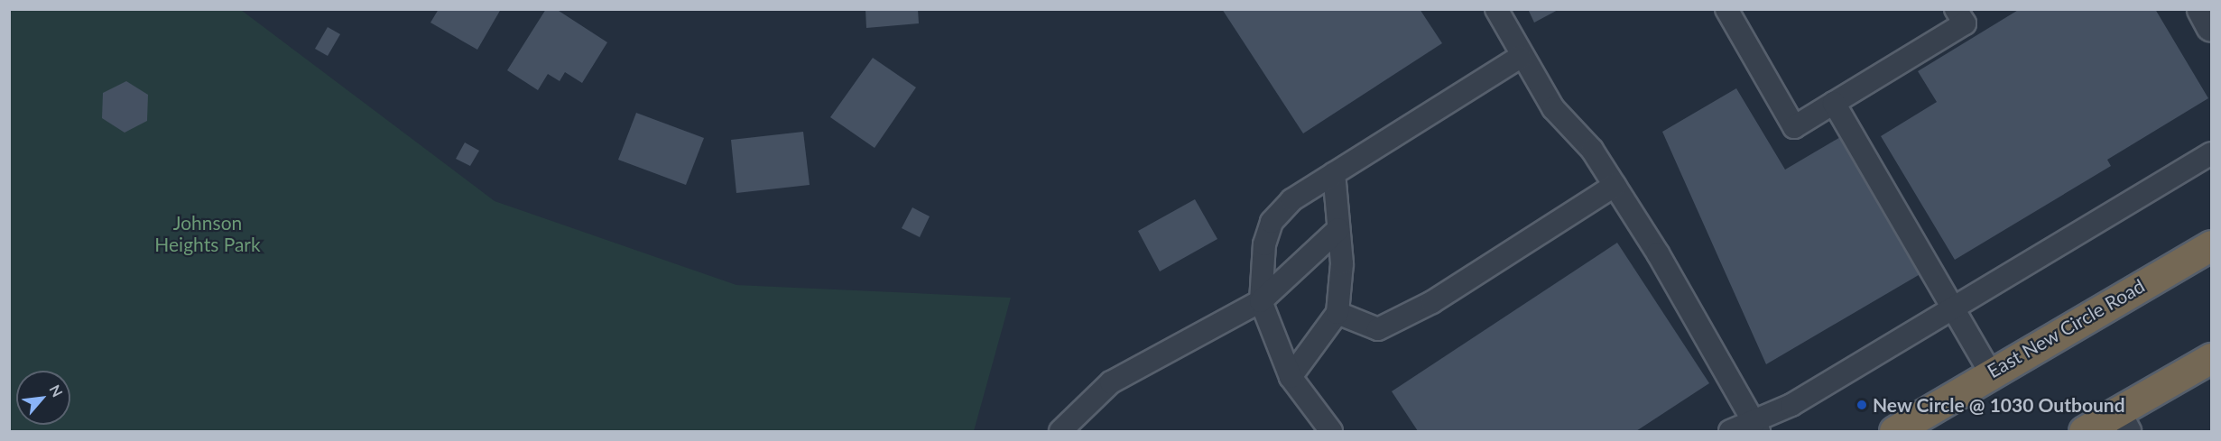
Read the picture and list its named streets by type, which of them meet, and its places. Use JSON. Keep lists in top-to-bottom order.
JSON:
{
  "streets": {
    "highway": ["East New Circle Road"]
  },
  "parks": ["Johnson Heights Park"],
  "places": ["New Circle @ 1030 Outbound"],
  "north": "top right"
}
